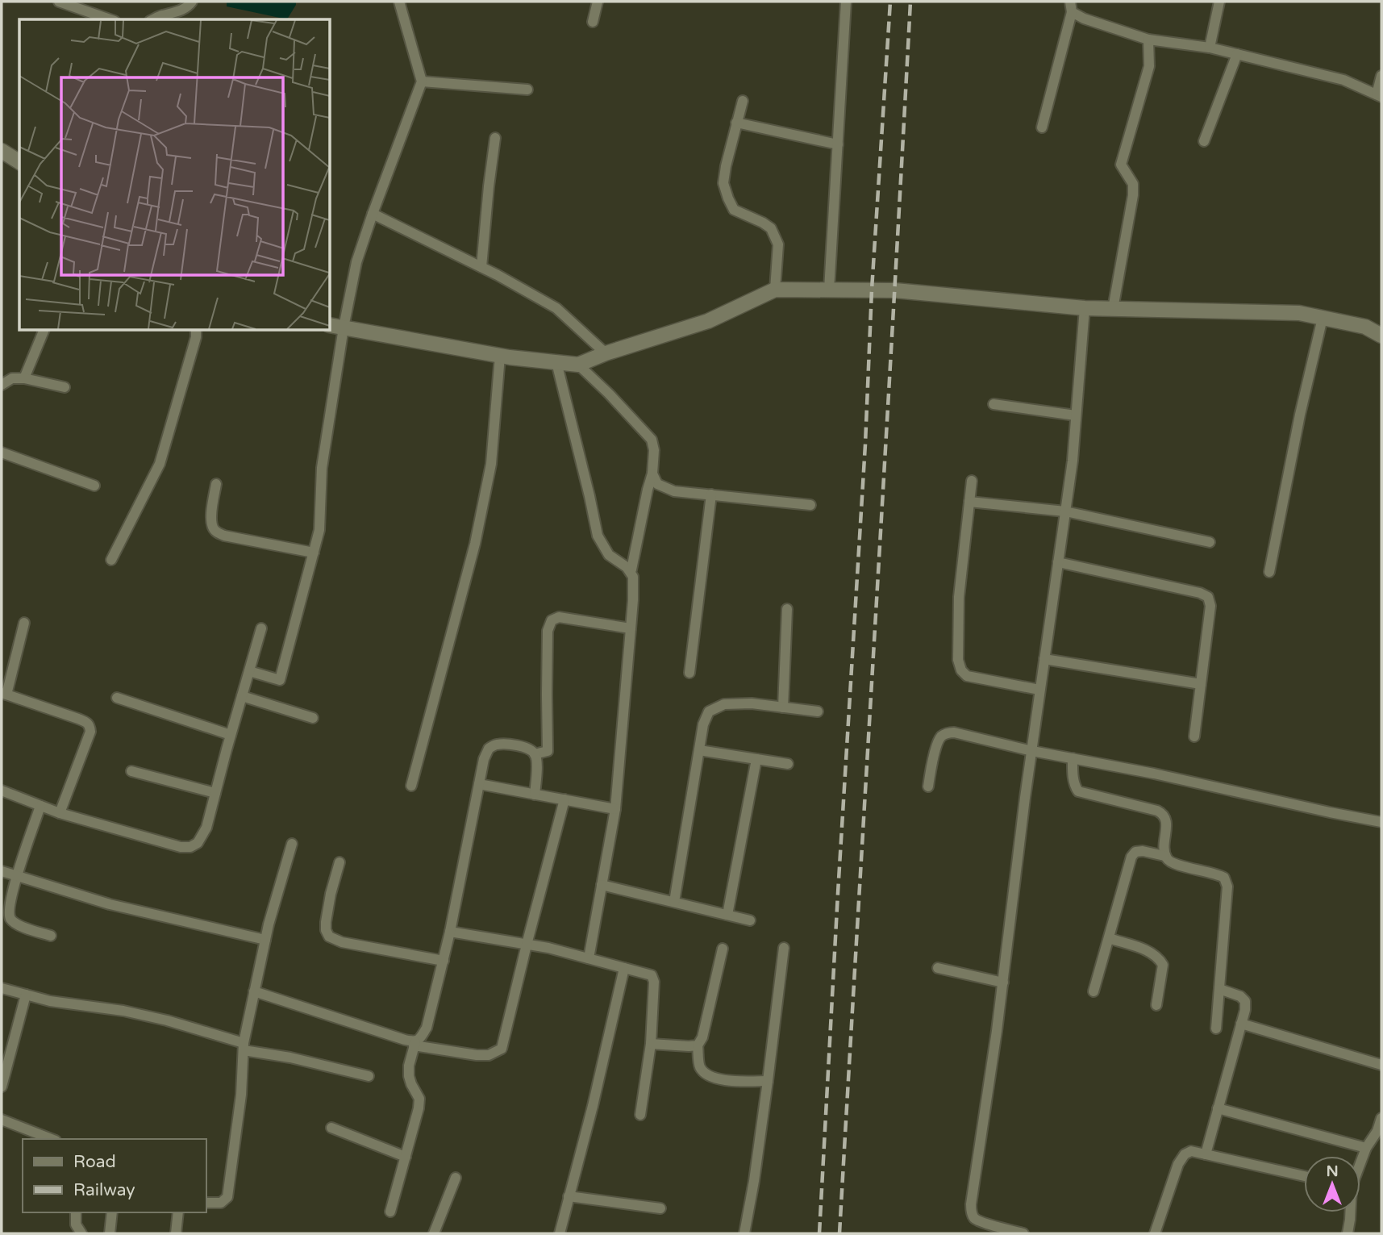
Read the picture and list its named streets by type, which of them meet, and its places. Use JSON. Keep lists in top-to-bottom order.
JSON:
{
  "legend": ["Road", "Railway"],
  "north": "top"
}
